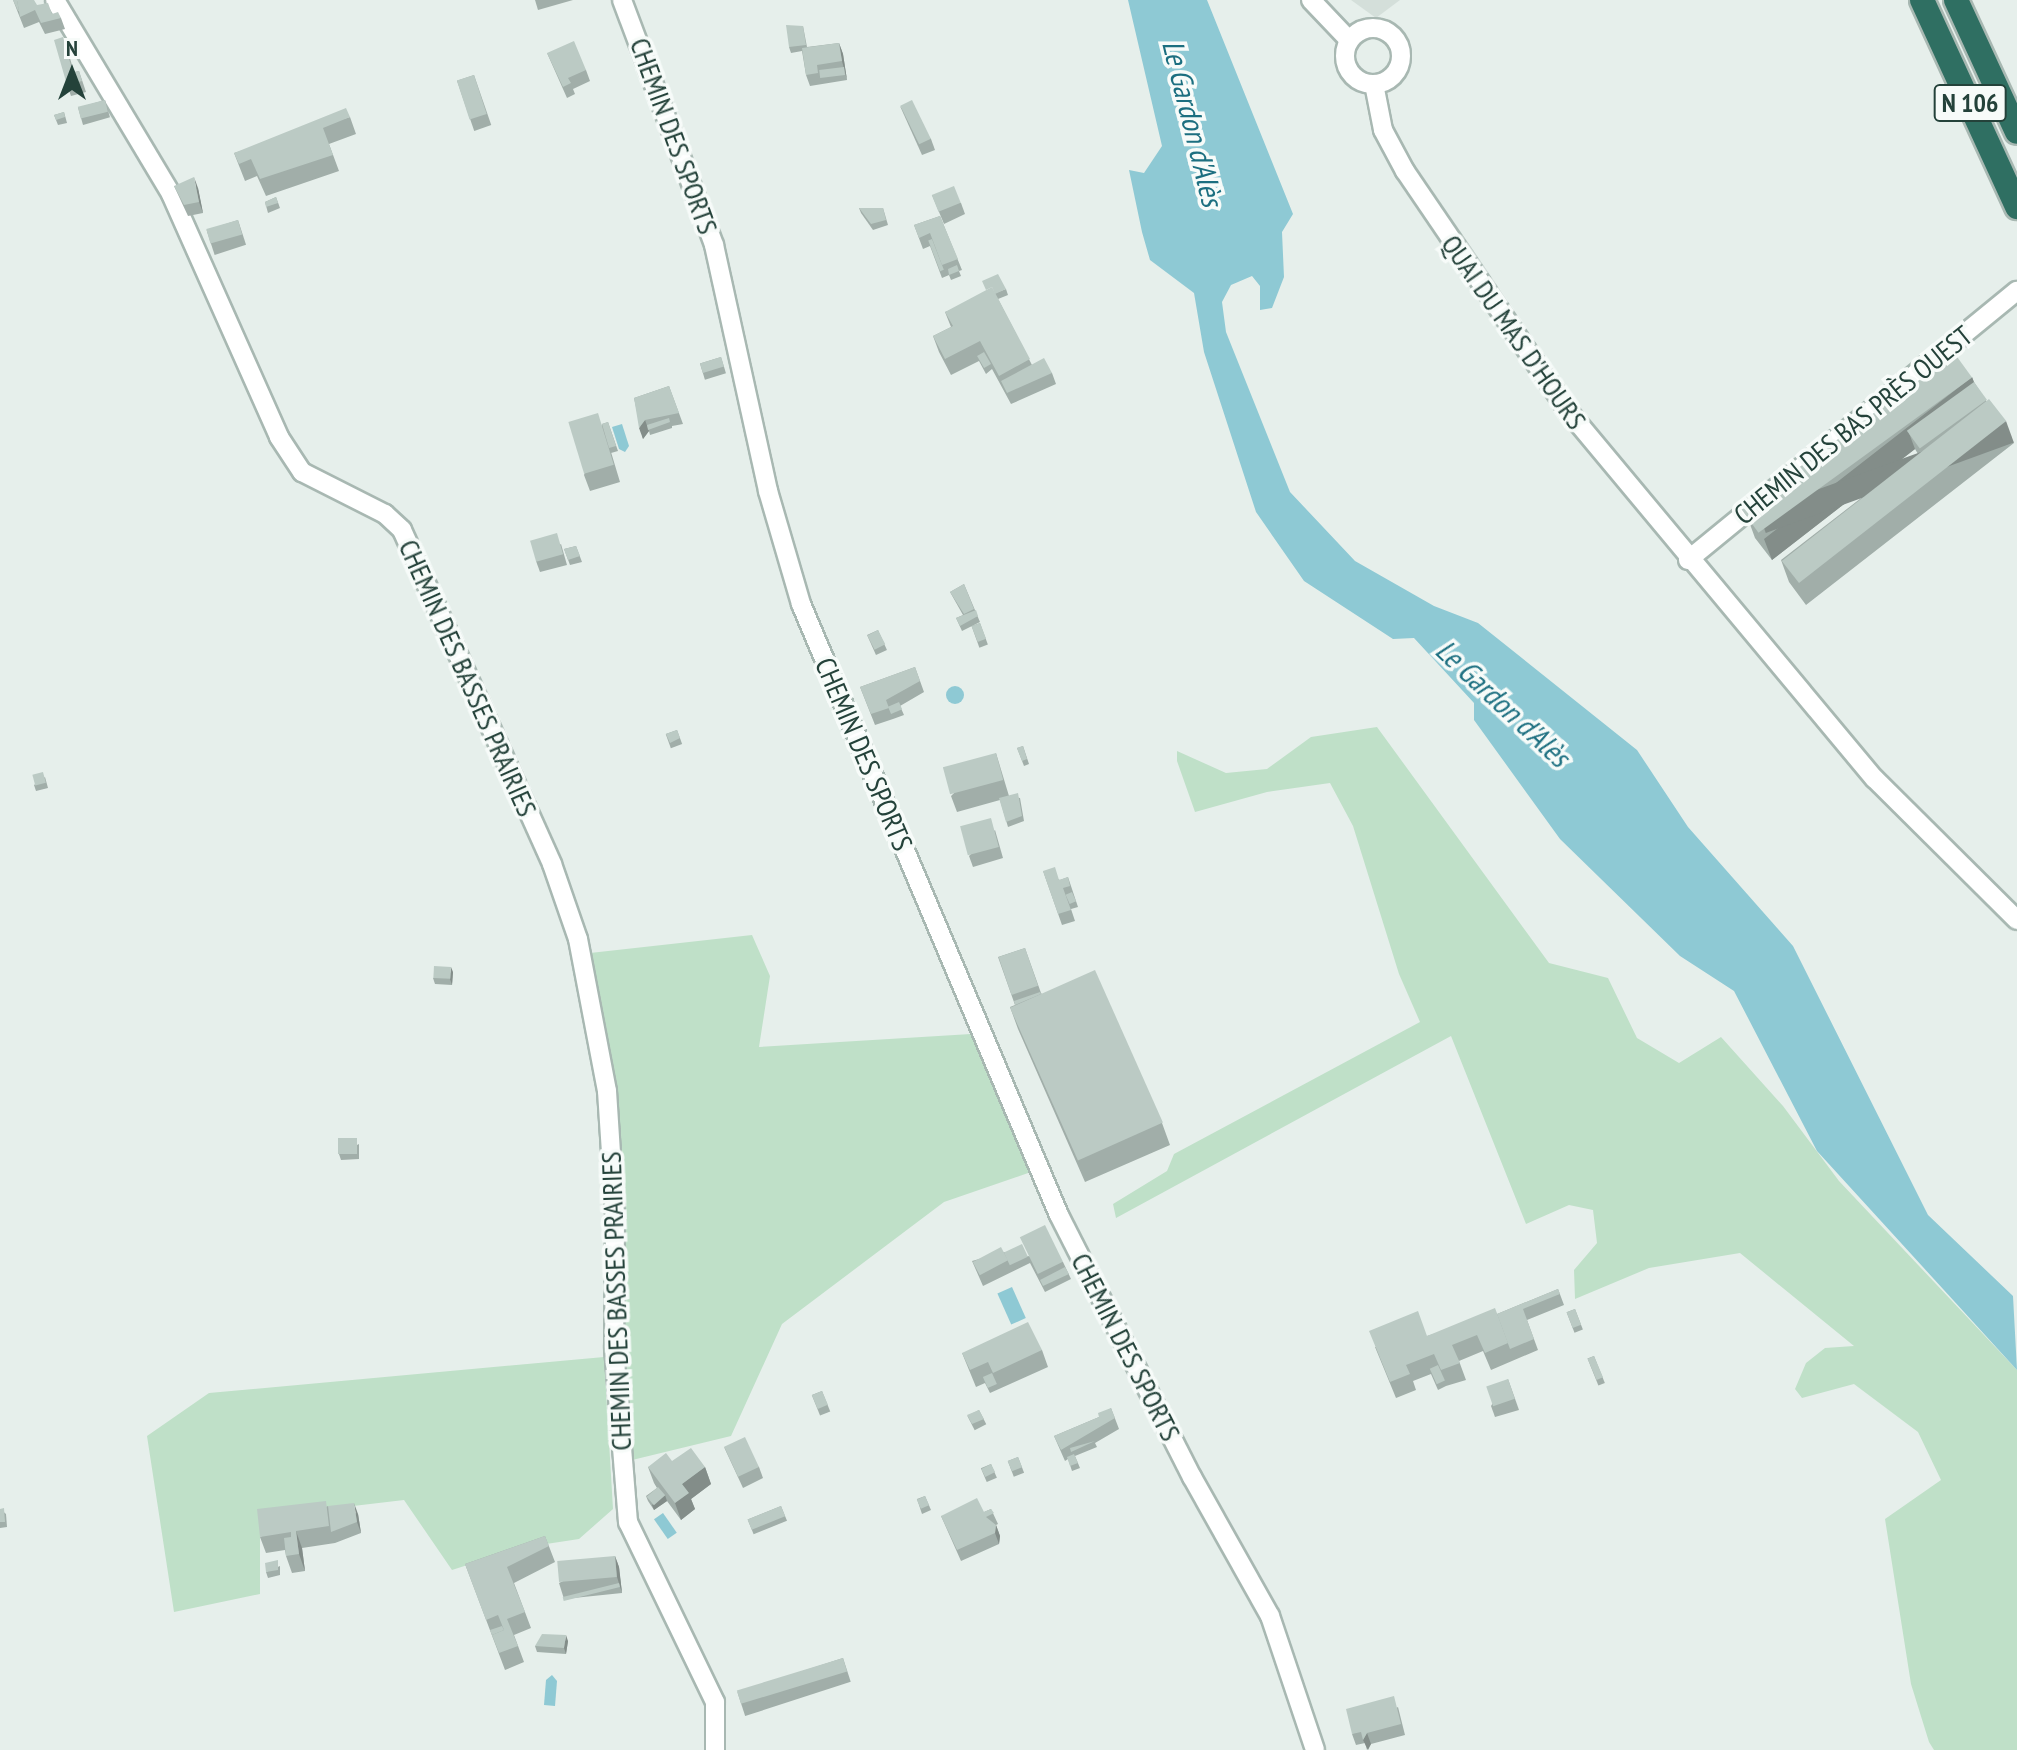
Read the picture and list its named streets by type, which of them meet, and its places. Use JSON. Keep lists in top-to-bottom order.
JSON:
{
  "streets": {
    "highway": ["N 106"],
    "street": [
      "CHEMIN DES SPORTS",
      "QUAI DU MAS D'HOURS",
      "CHEMIN DES BAS PRÈS OUEST",
      "CHEMIN DES BASSES PRAIRIES"
    ]
  },
  "crossings": [
    ["QUAI DU MAS D'HOURS", "CHEMIN DES BAS PRÈS OUEST"]
  ],
  "water": ["Le Gardon d'Alès"],
  "north": "top"
}
